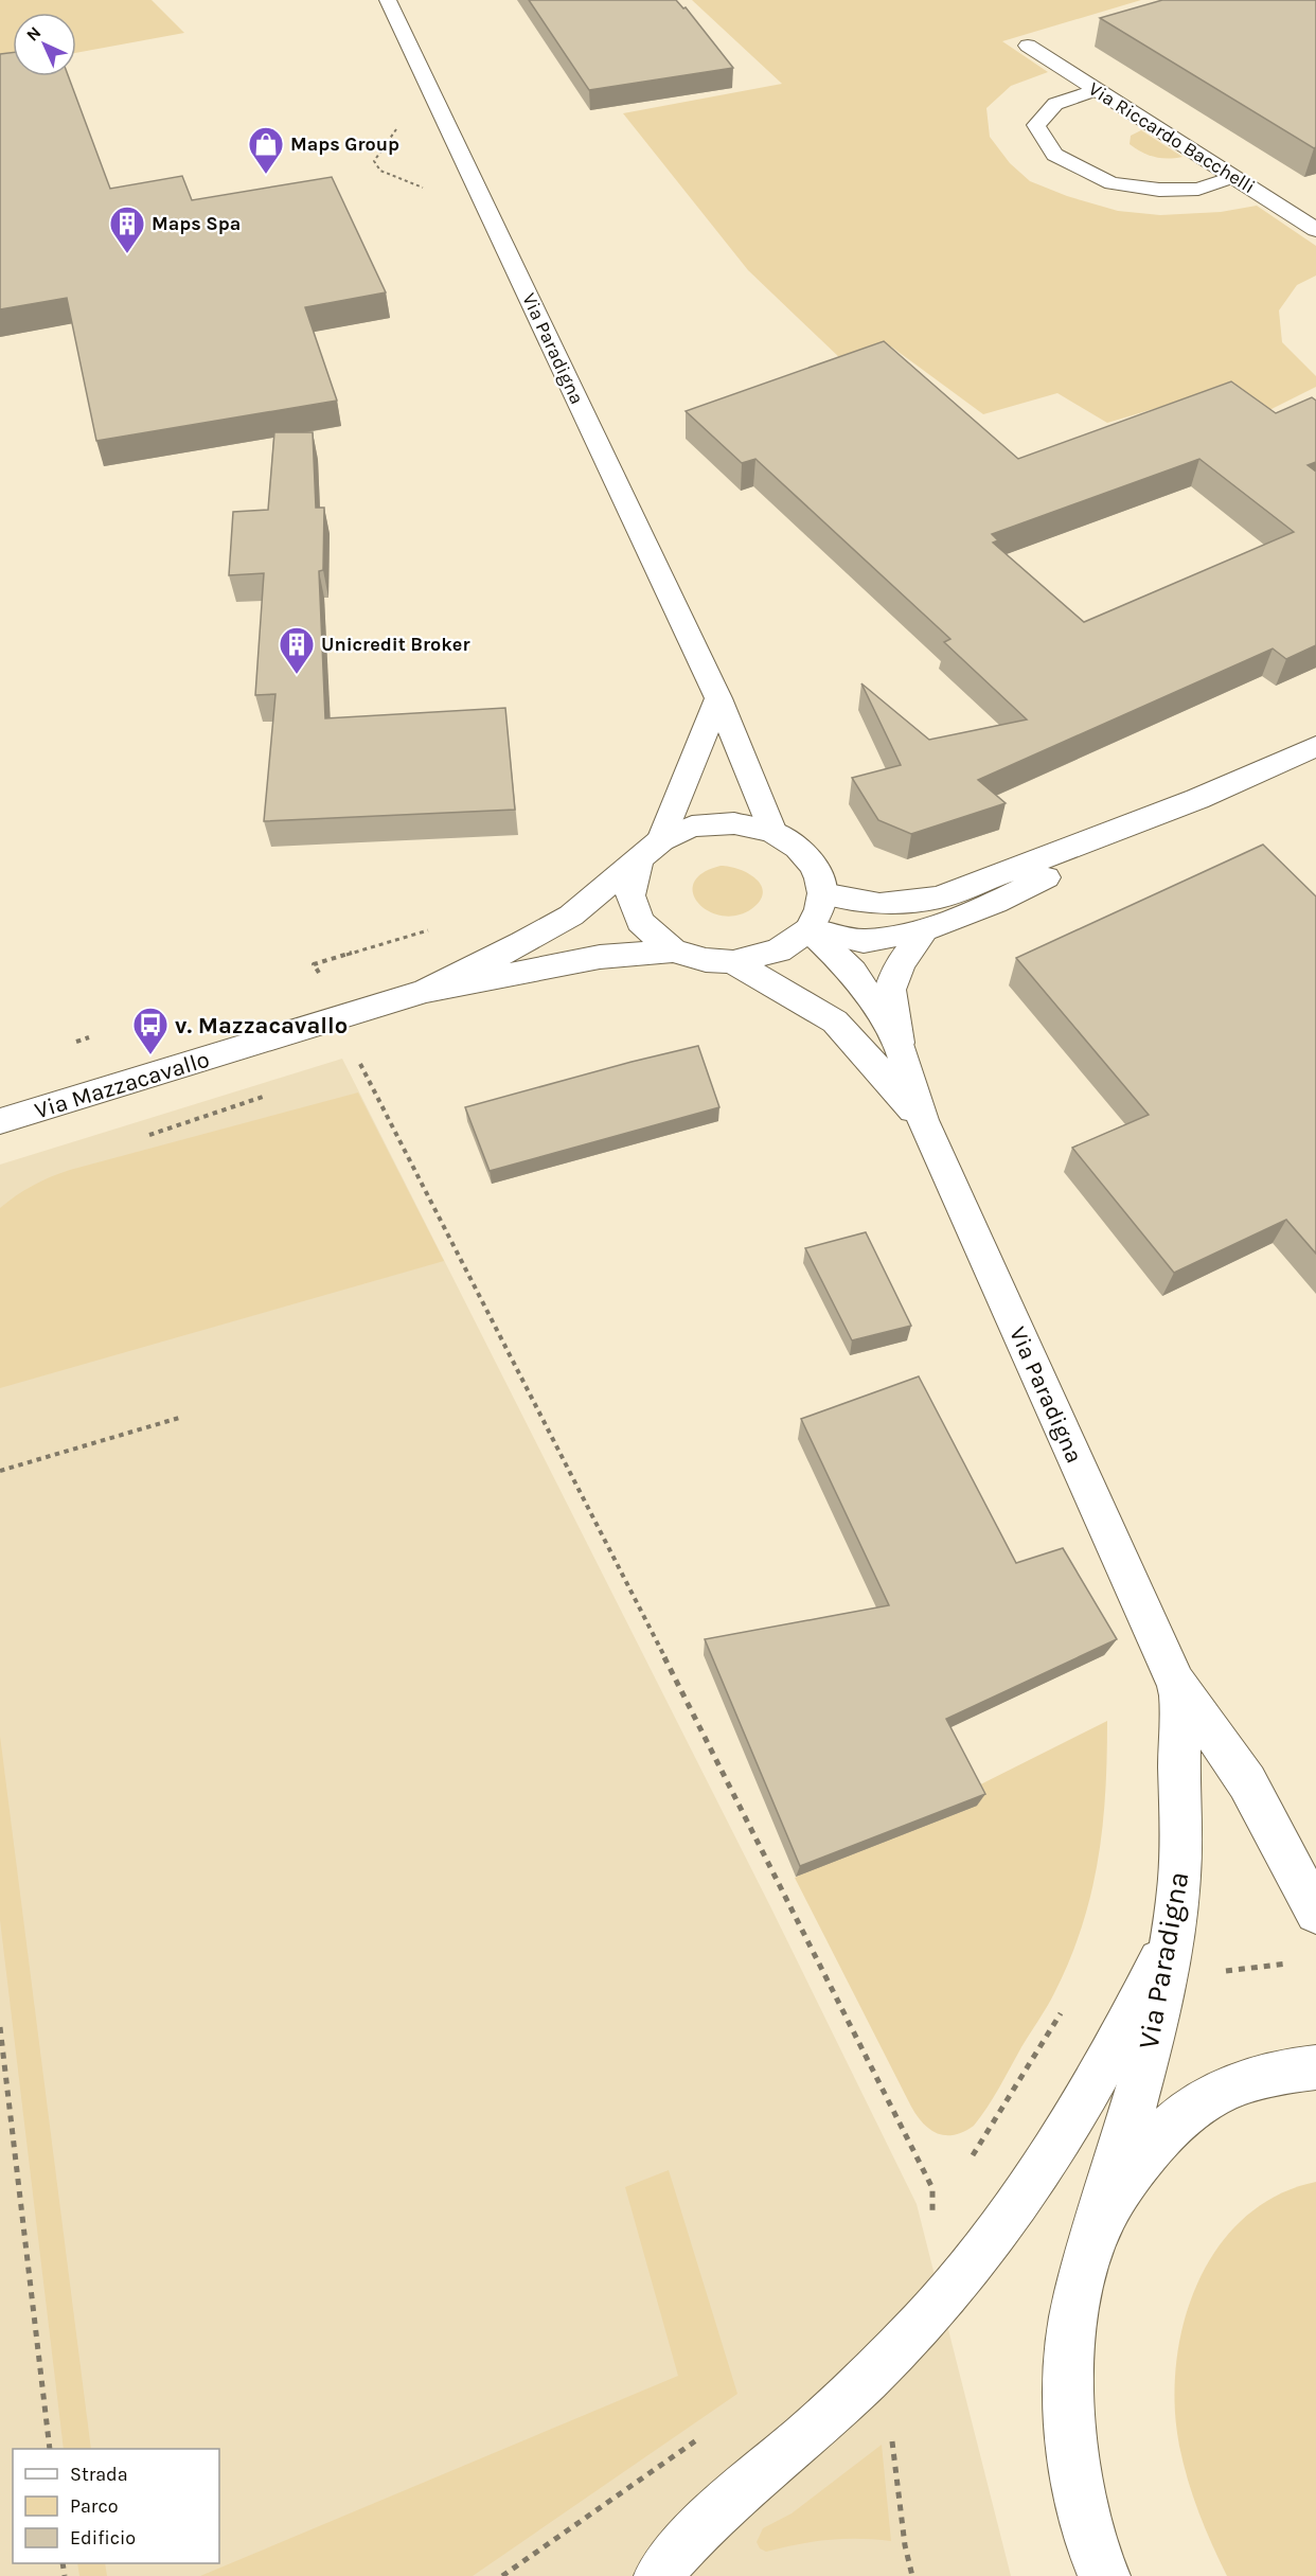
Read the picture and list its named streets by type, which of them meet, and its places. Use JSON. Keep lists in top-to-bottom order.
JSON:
{
  "streets": {
    "street": ["Via Riccardo Bacchelli", "Via Paradigna", "Via Mazzacavallo"]
  },
  "crossings": [
    ["Via Paradigna", "Via Mazzacavallo"]
  ],
  "places": {
    "shop": ["Maps Group"],
    "building": ["Maps Spa", "Unicredit Broker"],
    "bus stop": ["v. Mazzacavallo"]
  },
  "legend": ["Strada", "Parco", "Edificio"],
  "north": "top left"
}
